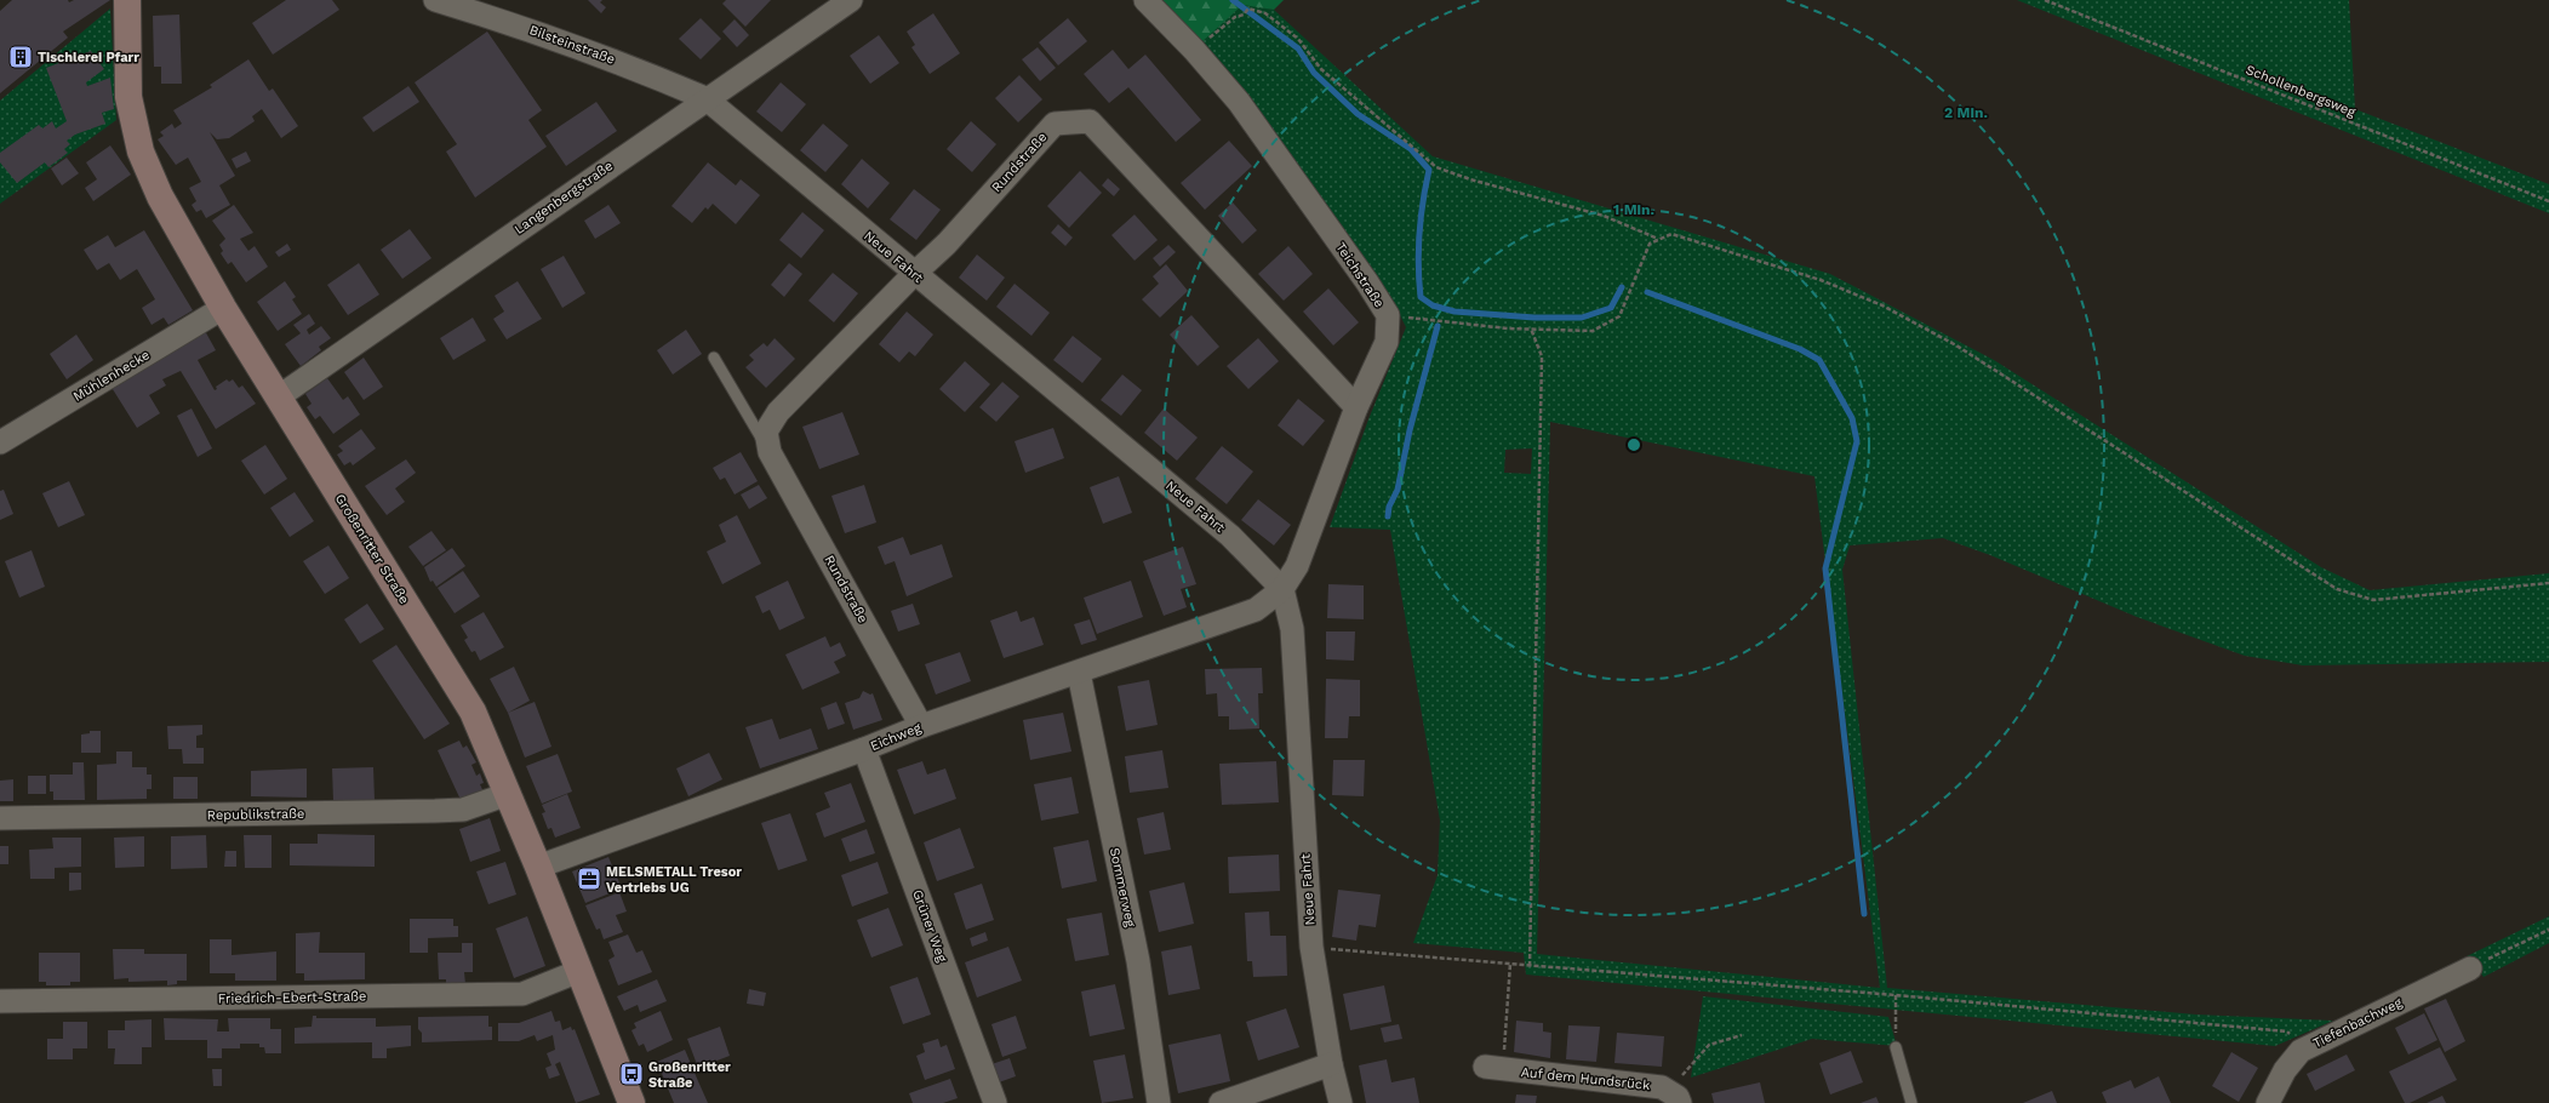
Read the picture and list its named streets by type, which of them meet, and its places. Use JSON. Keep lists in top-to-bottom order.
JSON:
{
  "streets": {
    "main road": ["Großenritter Straße"],
    "street": [
      "Bilsteinstraße",
      "Rundstraße",
      "Langenbergstraße",
      "Neue Fahrt",
      "Teichstraße",
      "Mühlenhecke",
      "Eichweg",
      "Republikstraße",
      "Sommerweg",
      "Grüner Weg",
      "Friedrich-Ebert-Straße",
      "Tiefenbachweg",
      "Auf dem Hundsrück"
    ],
    "path": ["Schollenbergsweg"]
  },
  "crossings": [
    ["Bilsteinstraße", "Langenbergstraße"],
    ["Bilsteinstraße", "Neue Fahrt"],
    ["Rundstraße", "Neue Fahrt"],
    ["Rundstraße", "Teichstraße"],
    ["Rundstraße", "Eichweg"],
    ["Langenbergstraße", "Neue Fahrt"],
    ["Langenbergstraße", "Großenritter Straße"],
    ["Neue Fahrt", "Teichstraße"],
    ["Teichstraße", "Eichweg"],
    ["Mühlenhecke", "Großenritter Straße"],
    ["Großenritter Straße", "Eichweg"],
    ["Großenritter Straße", "Republikstraße"],
    ["Großenritter Straße", "Friedrich-Ebert-Straße"],
    ["Eichweg", "Sommerweg"],
    ["Eichweg", "Grüner Weg"]
  ],
  "places": {
    "building": ["Tischlerei Pfarr"],
    "office": ["MELSMETALL Tresor Vertriebs UG"],
    "bus stop": ["Großenritter Straße"]
  },
  "rings": ["2 Min.", "1 Min."]
}
